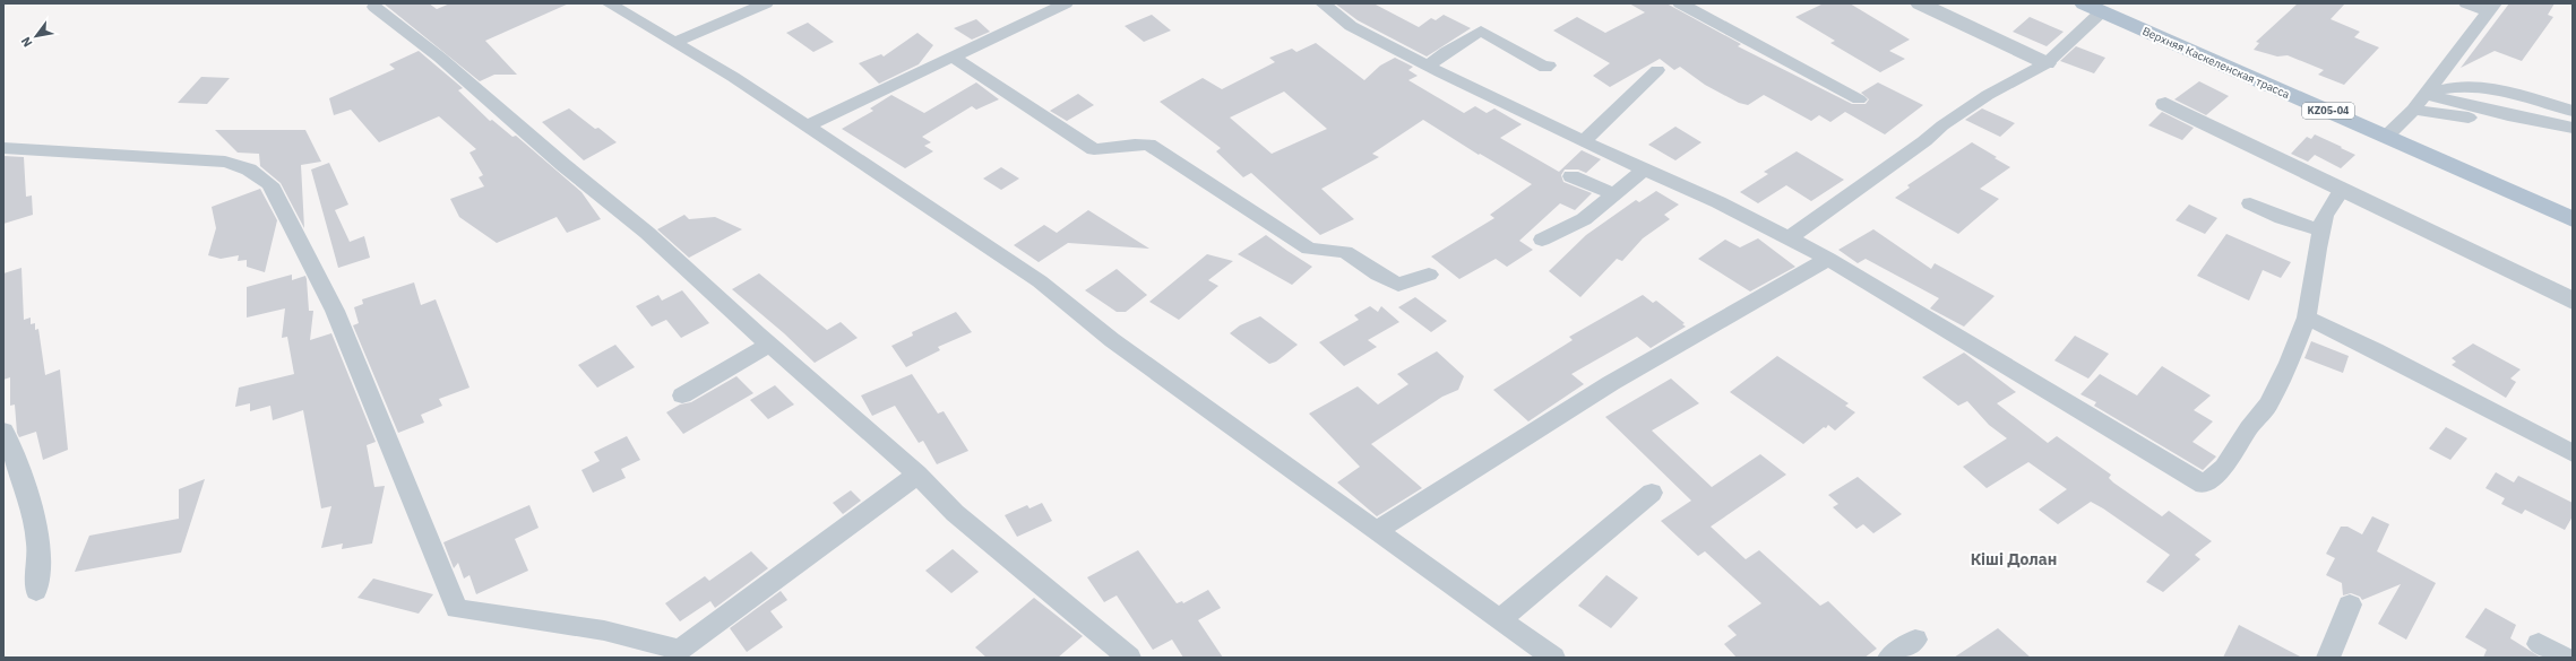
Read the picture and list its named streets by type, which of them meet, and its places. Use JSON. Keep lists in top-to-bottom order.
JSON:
{
  "streets": {
    "main road": ["Верхняя Каскеленская трасса", "KZ05-04"]
  },
  "districts": ["Кіші Долан"],
  "north": "bottom left"
}
